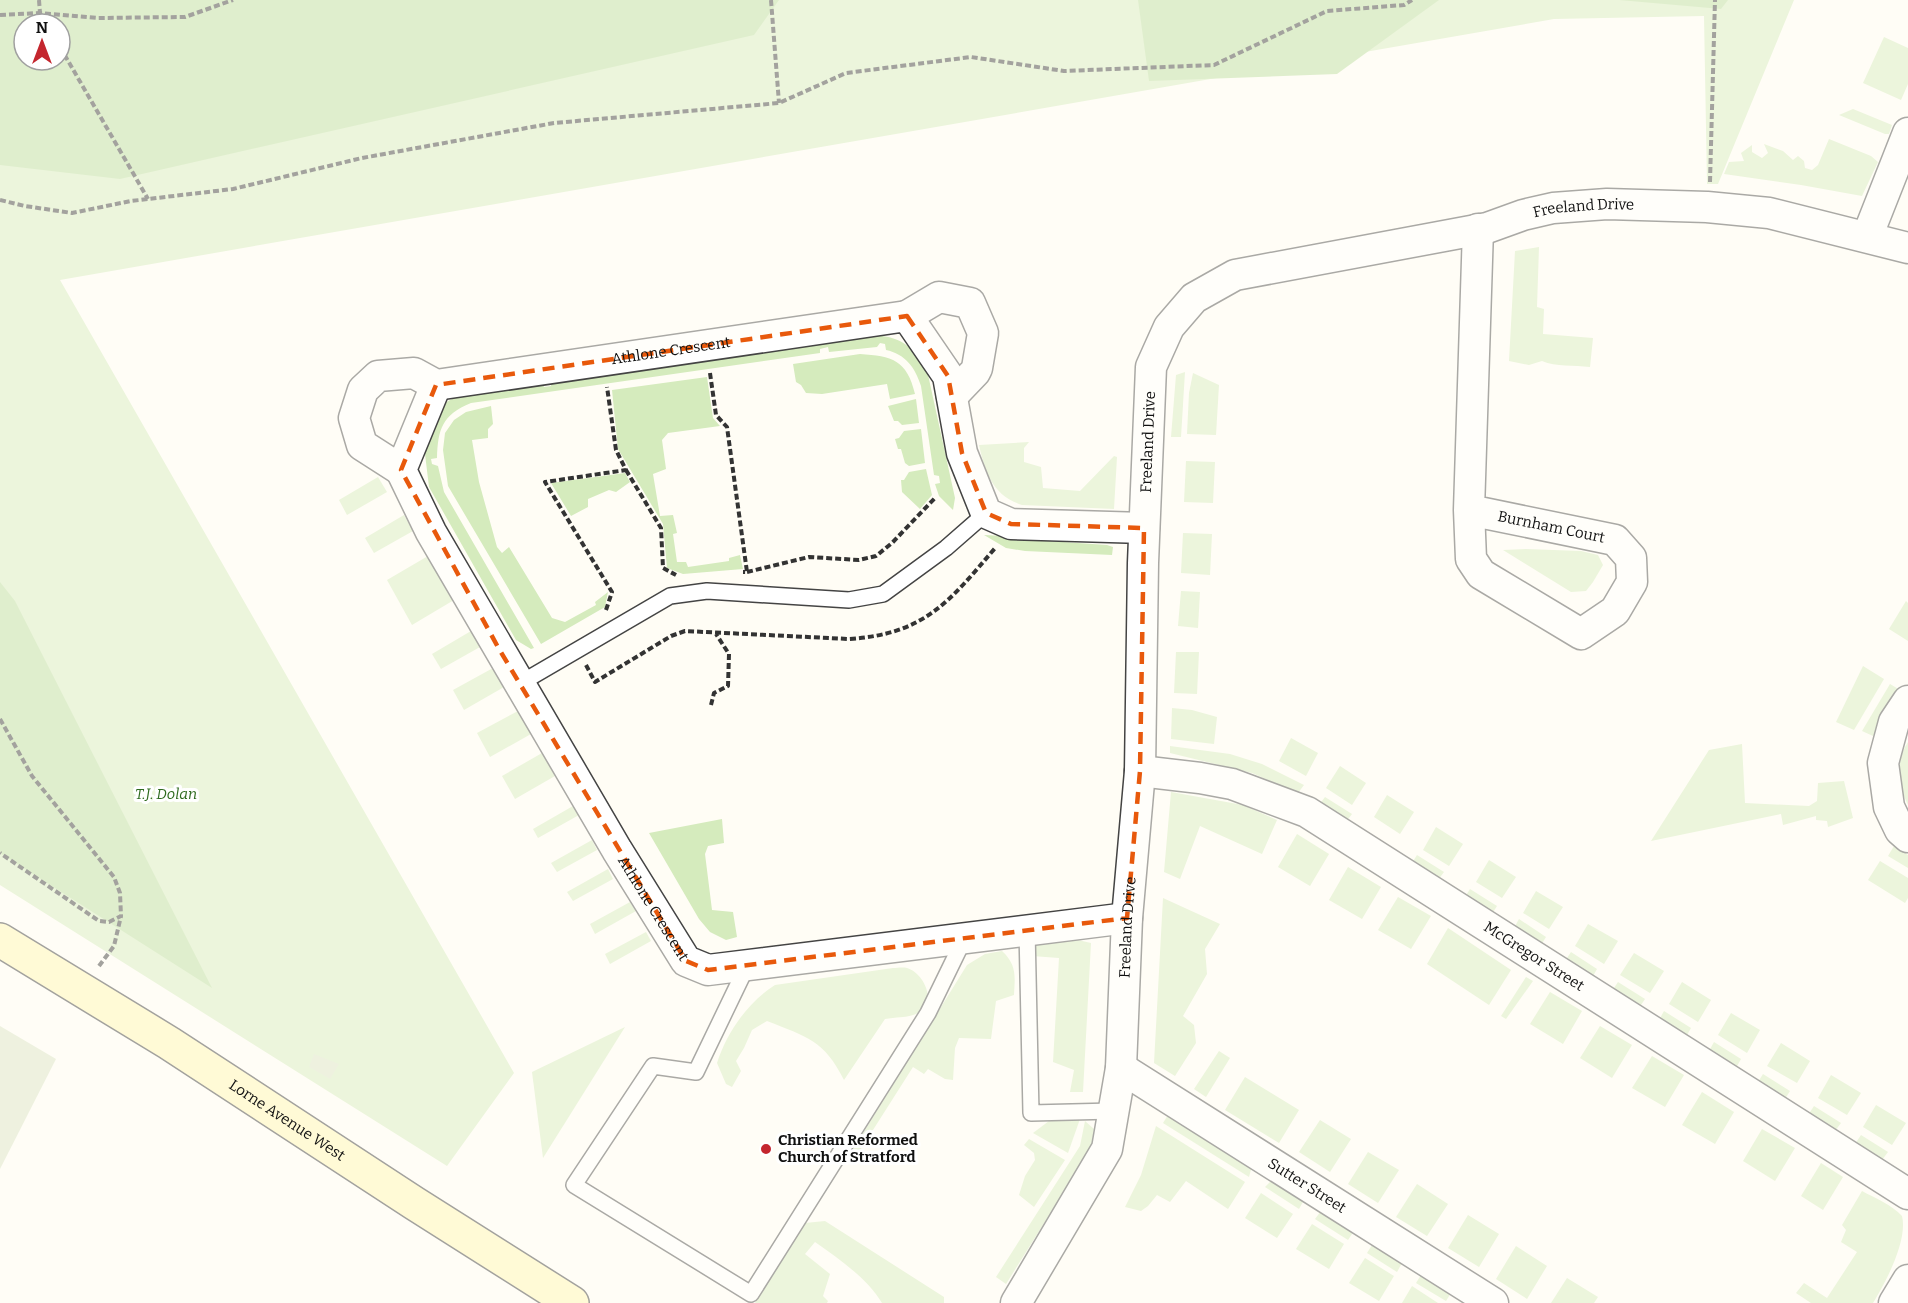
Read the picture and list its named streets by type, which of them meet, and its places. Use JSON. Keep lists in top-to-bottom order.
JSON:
{
  "streets": {
    "main road": ["Lorne Avenue West"],
    "street": [
      "Freeland Drive",
      "Athlone Crescent",
      "Burnham Court",
      "McGregor Street",
      "Sutter Street"
    ]
  },
  "crossings": [
    ["Freeland Drive", "Athlone Crescent"],
    ["Freeland Drive", "Burnham Court"],
    ["Freeland Drive", "McGregor Street"],
    ["Freeland Drive", "Sutter Street"]
  ],
  "parks": ["T.J. Dolan"],
  "places": ["Christian Reformed Church of Stratford"],
  "north": "top"
}
